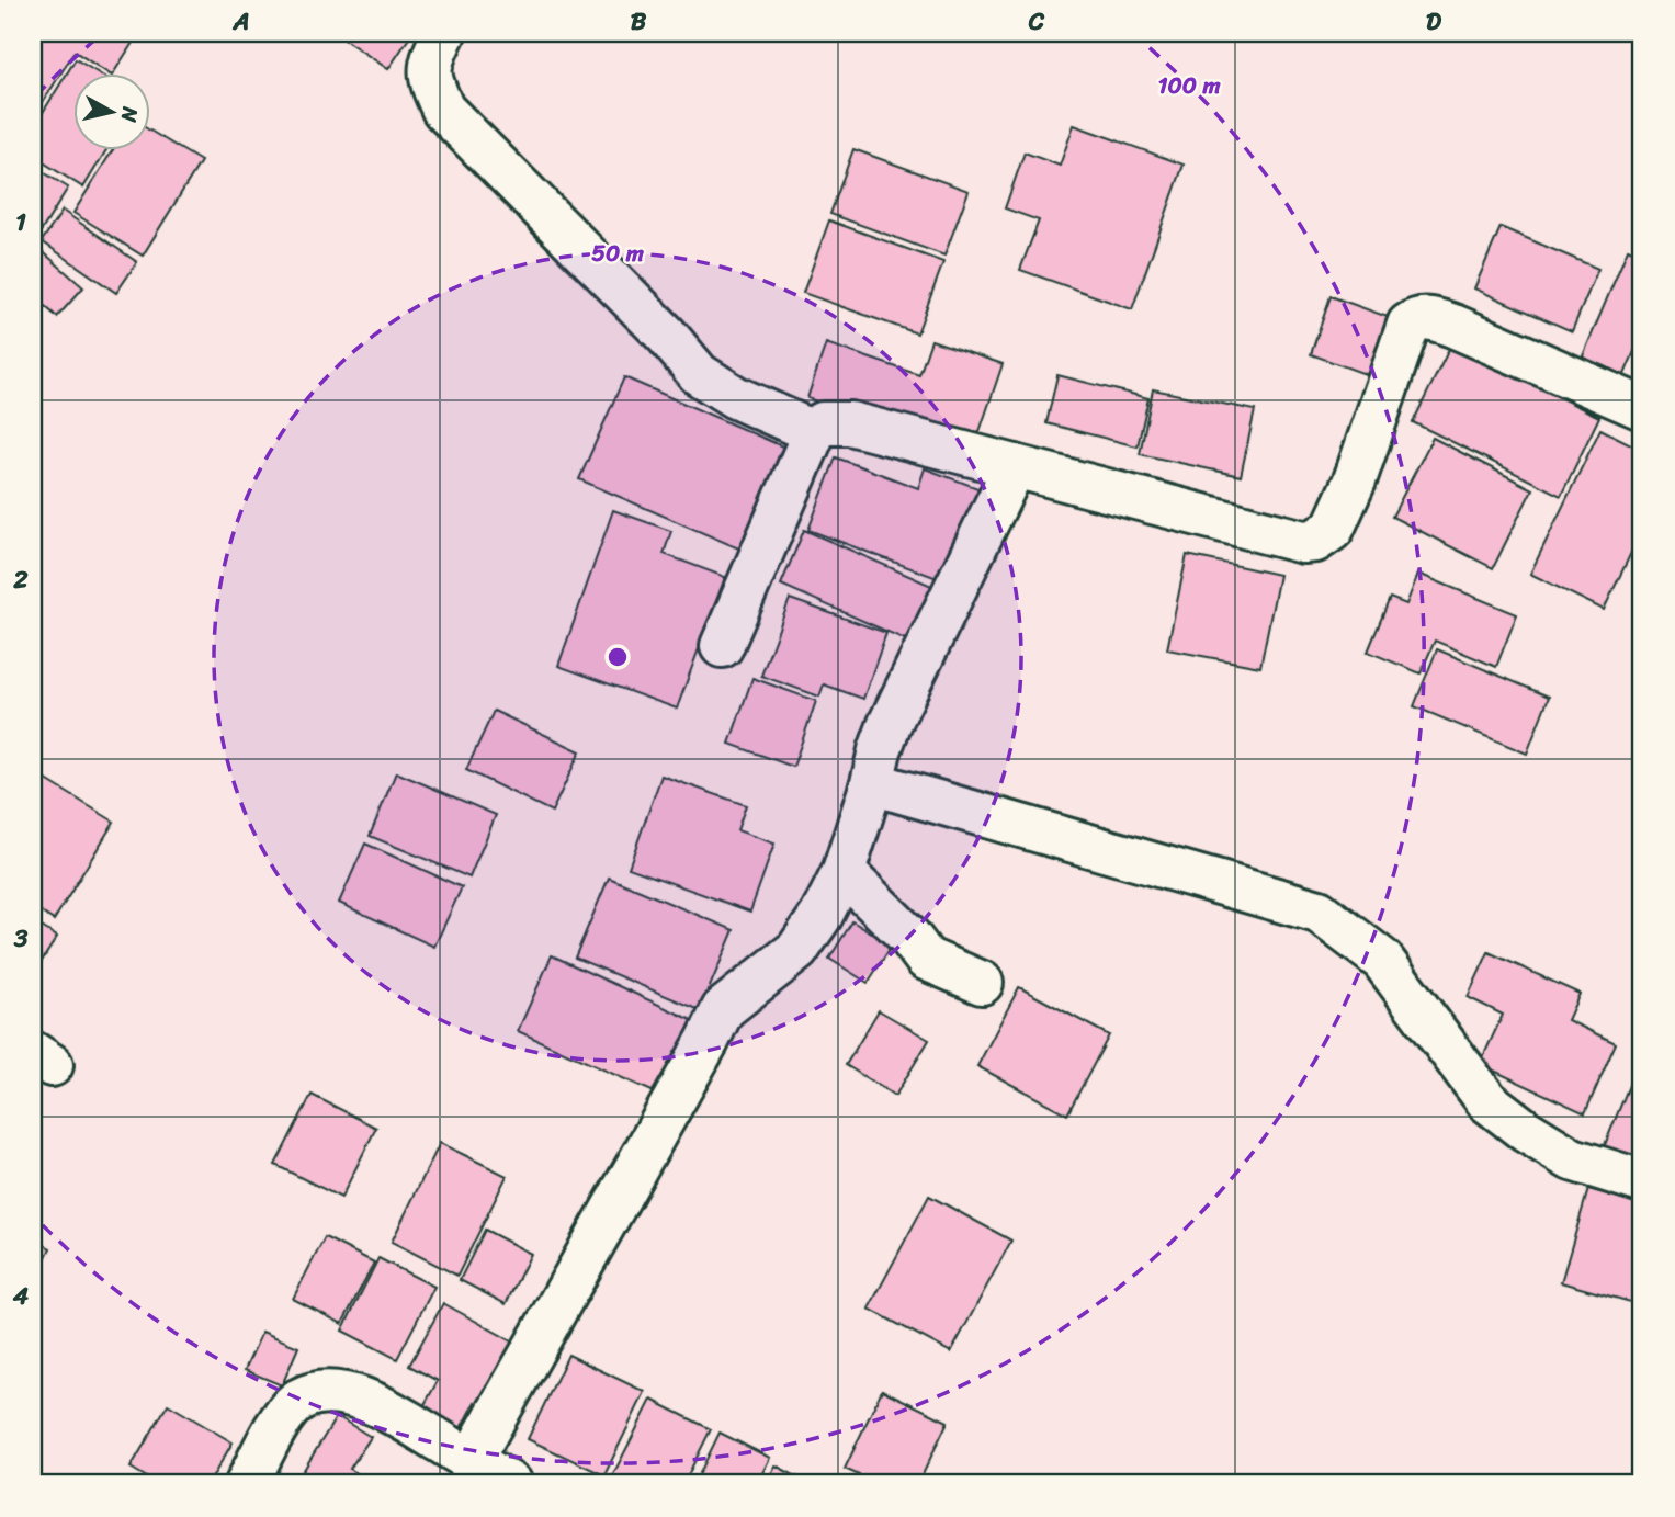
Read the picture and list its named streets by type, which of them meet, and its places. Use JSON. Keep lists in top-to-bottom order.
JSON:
{
  "north": "right",
  "grid": {
    "columns": [
      "A",
      "B",
      "C",
      "D"
    ],
    "rows": [
      "1",
      "2",
      "3",
      "4"
    ]
  },
  "rings": ["100 m", "50 m"]
}
